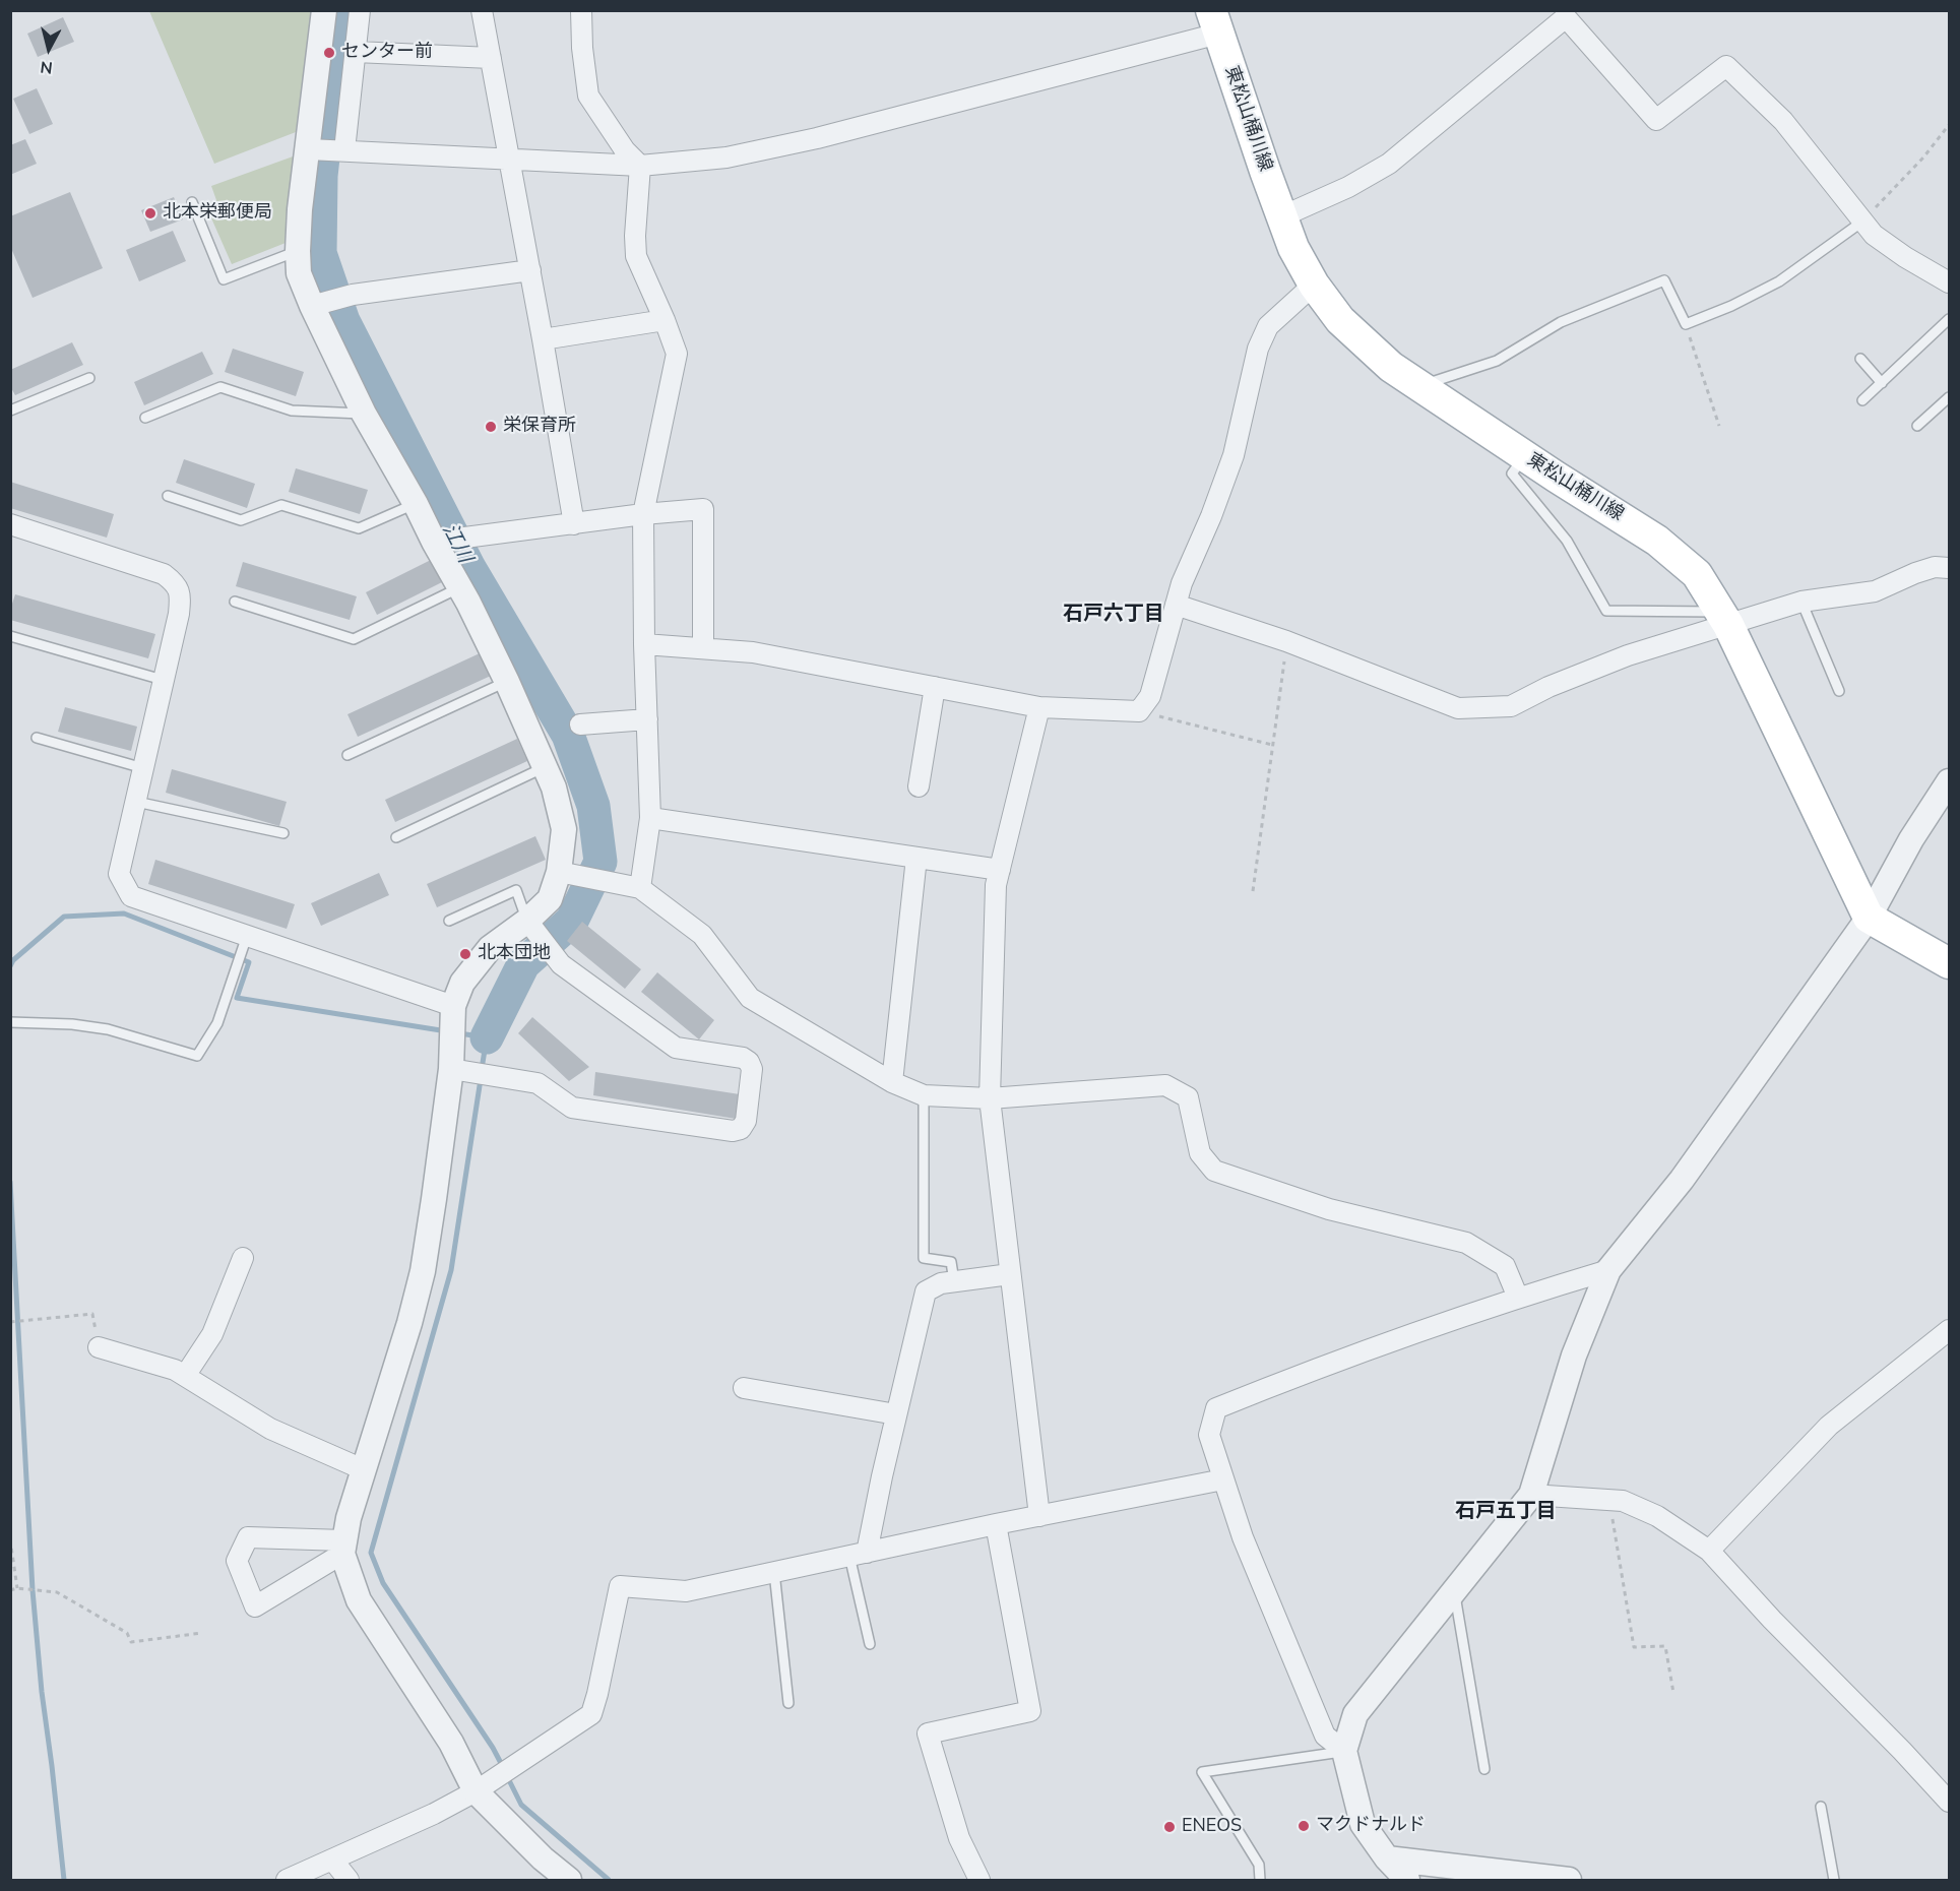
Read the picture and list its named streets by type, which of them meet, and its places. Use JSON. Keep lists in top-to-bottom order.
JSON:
{
  "streets": {
    "main road": ["東松山桶川線"]
  },
  "districts": ["石戸六丁目", "石戸五丁目"],
  "water": ["江川"],
  "places": [
    "センター前",
    "北本栄郵便局",
    "栄保育所",
    "北本団地",
    "マクドナルド",
    "ENEOS"
  ],
  "north": "bottom"
}
